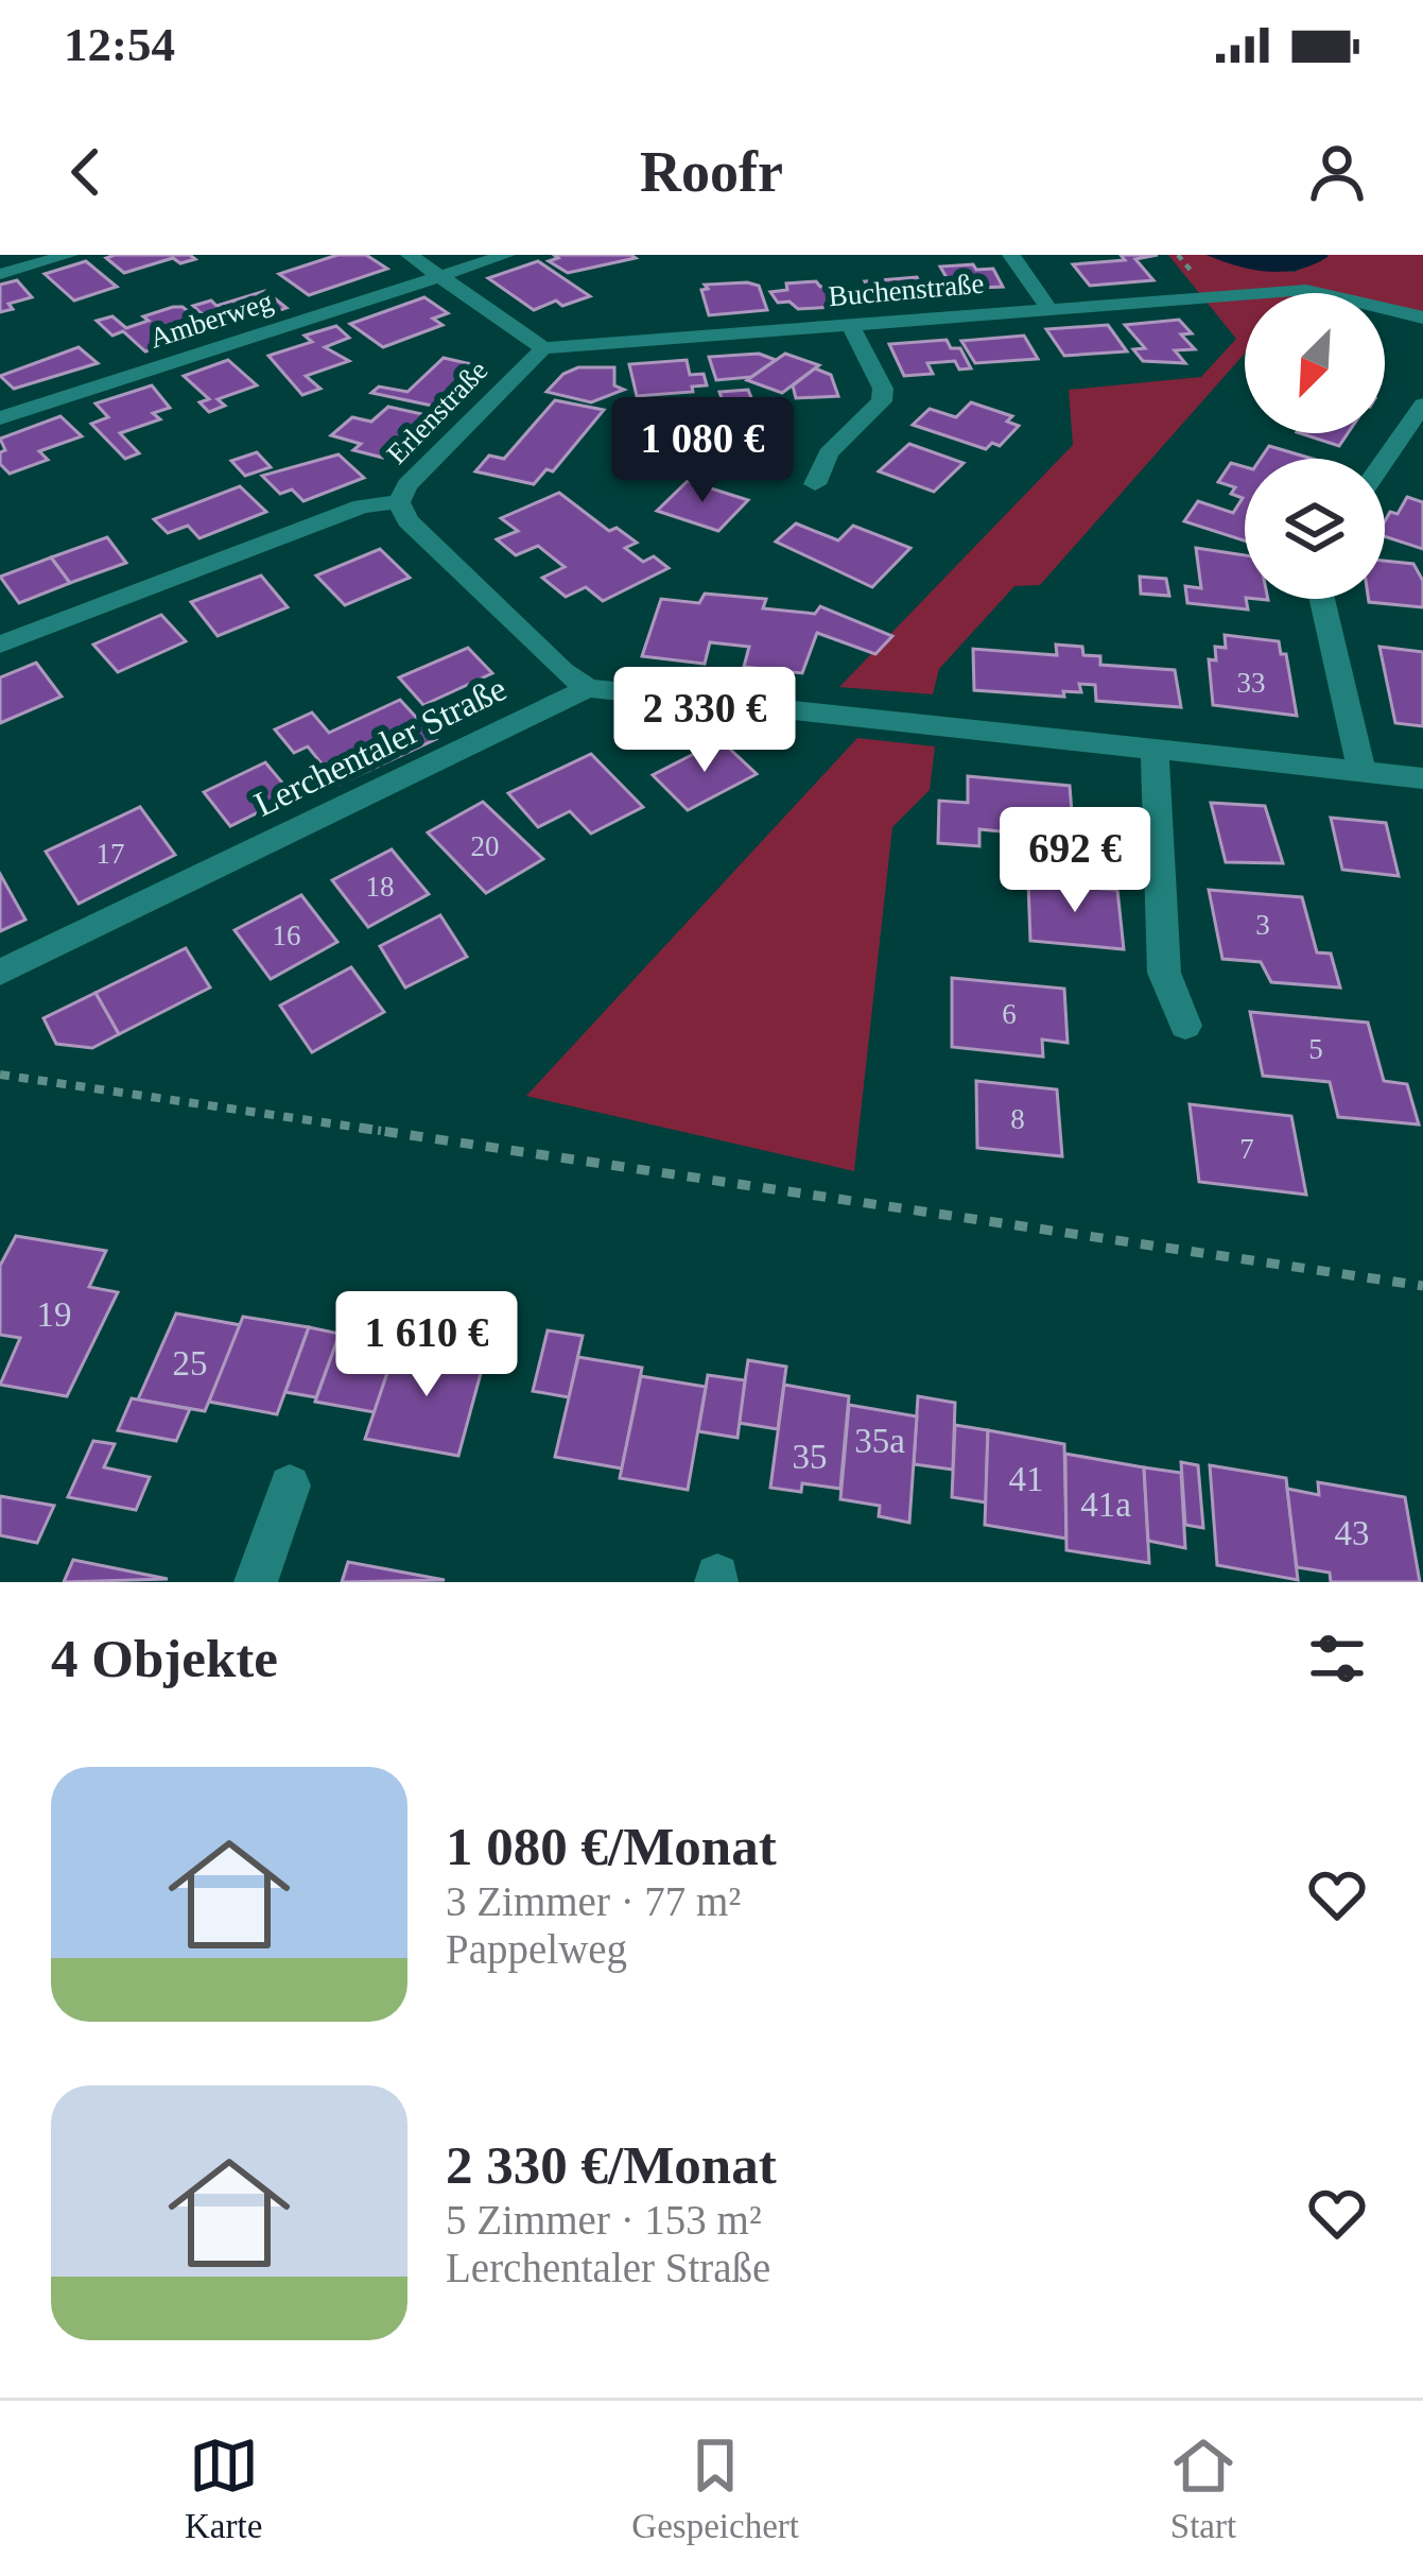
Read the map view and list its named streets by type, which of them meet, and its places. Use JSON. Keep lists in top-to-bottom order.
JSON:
{
  "streets": {
    "street": [
      "Buchenstraße",
      "Amberweg",
      "Erlenstraße",
      "Lerchentaler Straße"
    ]
  },
  "crossings": [
    ["Buchenstraße", "Erlenstraße"],
    ["Amberweg", "Erlenstraße"],
    ["Erlenstraße", "Lerchentaler Straße"]
  ],
  "house_numbers": [
    "33",
    "20",
    "17",
    "18",
    "3",
    "16",
    "6",
    "5",
    "8",
    "7",
    "19",
    "25",
    "35a",
    "35",
    "41",
    "41a",
    "43"
  ],
  "north": "bottom left",
  "page": {
    "status": "12:54",
    "header": "Roofr",
    "price": [
      "1 080 €",
      "2 330 €",
      "692 €",
      "1 610 €"
    ],
    "heading": "4 Objekte",
    "list": [
      {
        "name": "1 080 €/Monat",
        "note": "3 Zimmer · 77 m² · Pappelweg"
      },
      {
        "name": "2 330 €/Monat",
        "note": "5 Zimmer · 153 m² · Lerchentaler Straße"
      }
    ],
    "tabs": ["Karte", "Gespeichert", "Start"]
  }
}
